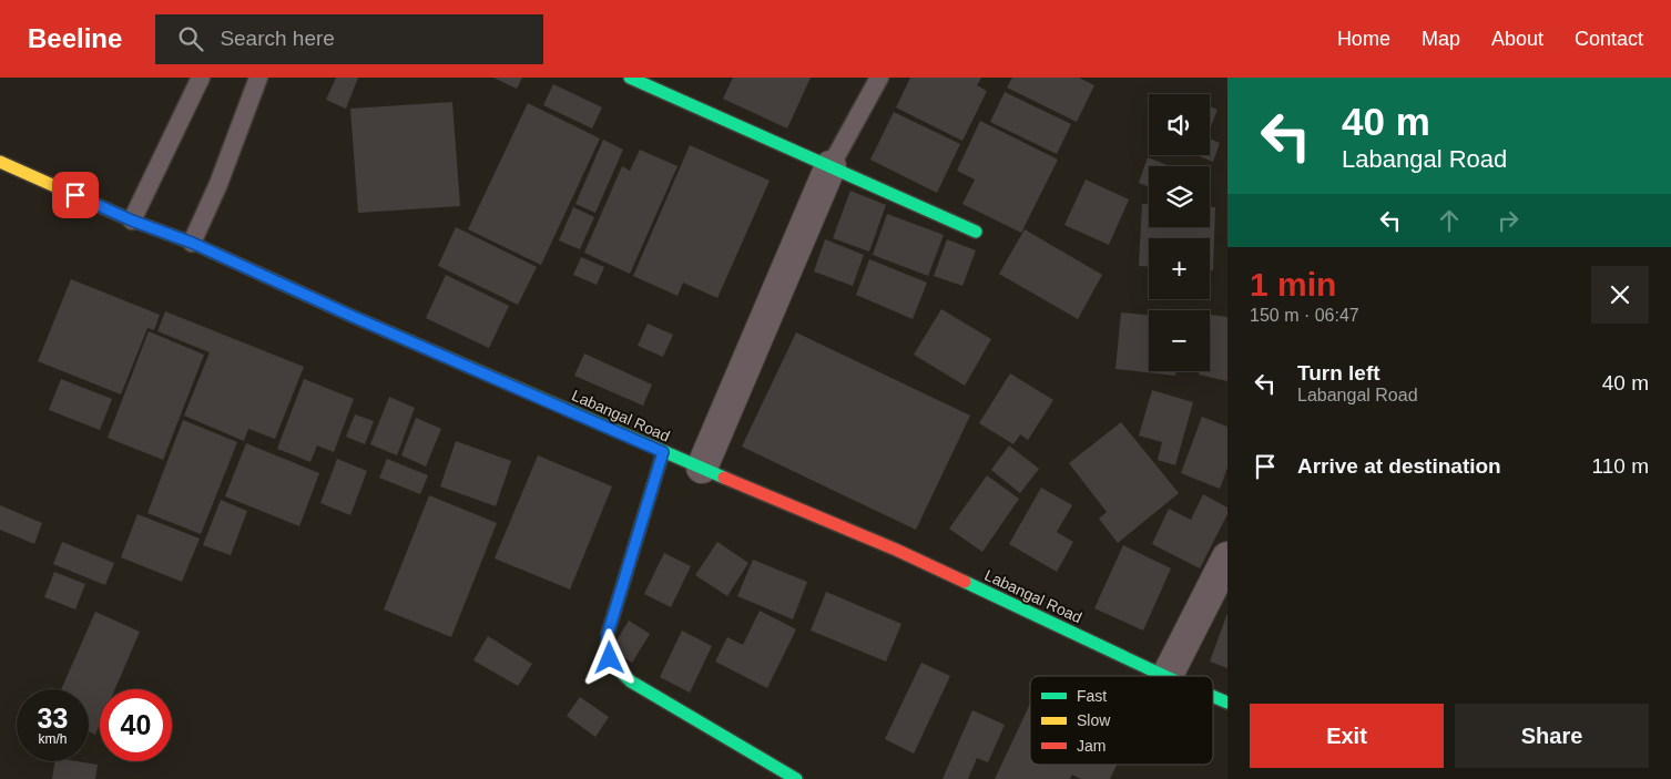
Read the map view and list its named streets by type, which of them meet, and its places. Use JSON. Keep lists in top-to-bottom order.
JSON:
{
  "streets": {
    "main road": ["Labangal Road"]
  },
  "legend": ["Fast", "Slow", "Jam"],
  "page": {
    "header": "Beeline",
    "search": "Search here",
    "nav": [
      "Home",
      "Map",
      "About",
      "Contact"
    ],
    "turn": ["40 m", "Labangal Road"],
    "map_buttons": ["+", "−"],
    "heading": ["1 min", "150 m · 06:47"],
    "list": [
      {
        "name": "Turn left",
        "note": "Labangal Road",
        "value": "40 m"
      },
      {
        "name": "Arrive at destination",
        "value": "110 m"
      }
    ],
    "speed": "33 km/h",
    "limit": "40",
    "buttons": ["Exit", "Share"]
  }
}
